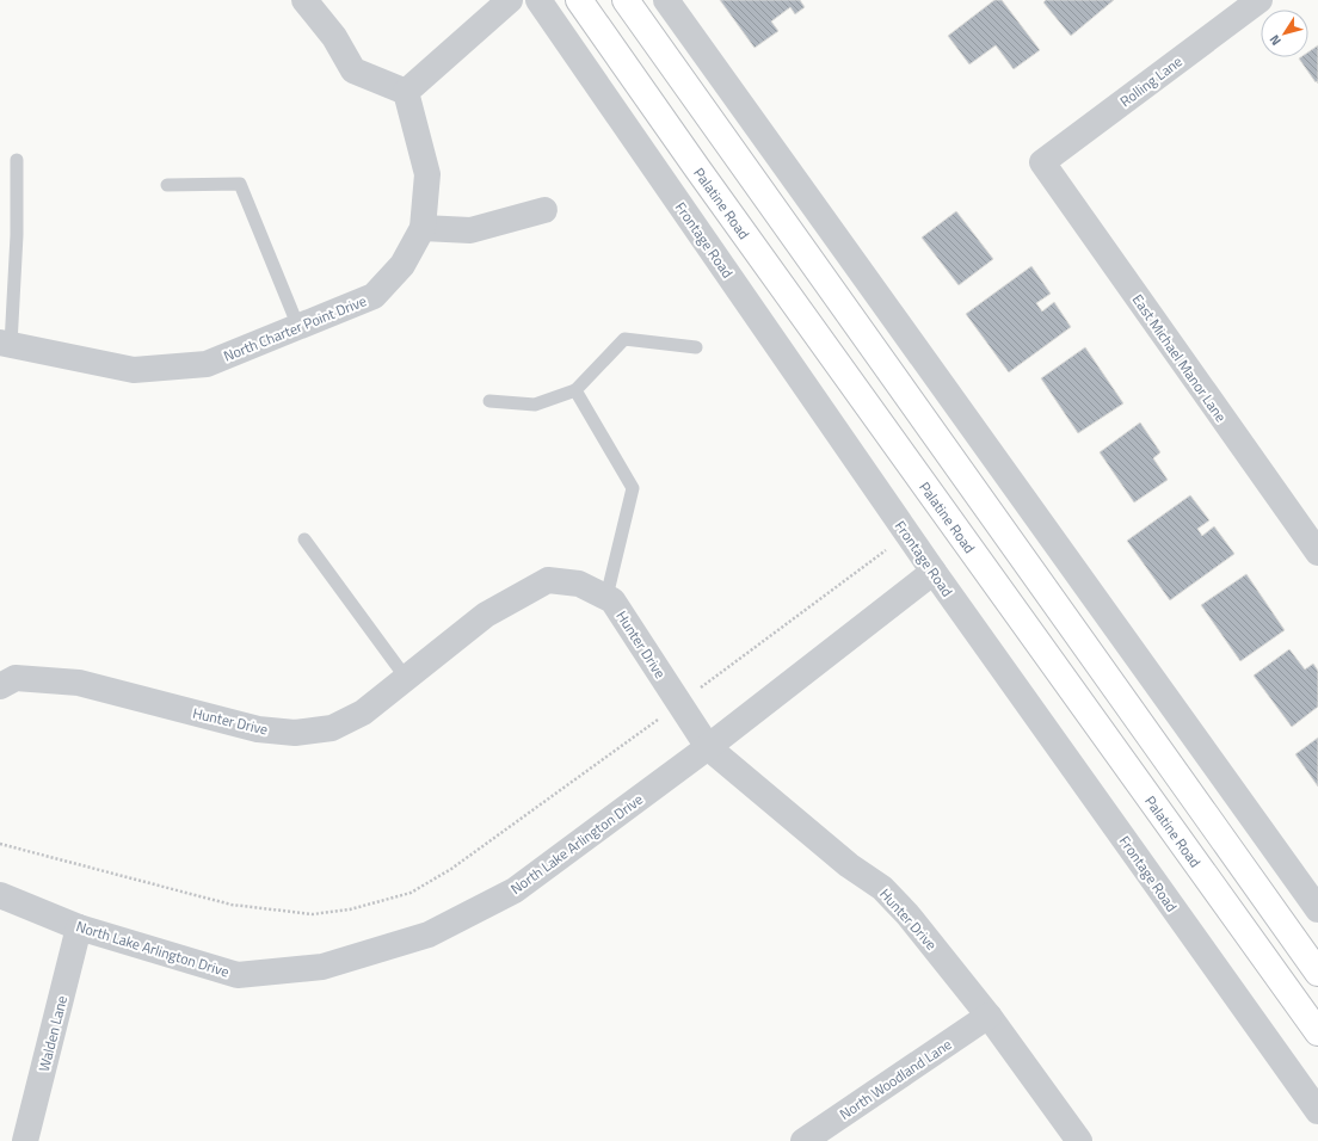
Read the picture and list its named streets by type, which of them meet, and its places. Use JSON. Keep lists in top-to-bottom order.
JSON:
{
  "streets": {
    "highway": ["Palatine Road"],
    "street": [
      "Rolling Lane",
      "Frontage Road",
      "North Charter Point Drive",
      "East Michael Manor Lane",
      "Hunter Drive",
      "North Lake Arlington Drive",
      "Walden Lane",
      "North Woodland Lane"
    ]
  },
  "crossings": [
    ["Rolling Lane", "East Michael Manor Lane"],
    ["Frontage Road", "North Lake Arlington Drive"],
    ["Hunter Drive", "North Lake Arlington Drive"],
    ["Hunter Drive", "North Woodland Lane"],
    ["North Lake Arlington Drive", "Walden Lane"]
  ],
  "north": "bottom left"
}
